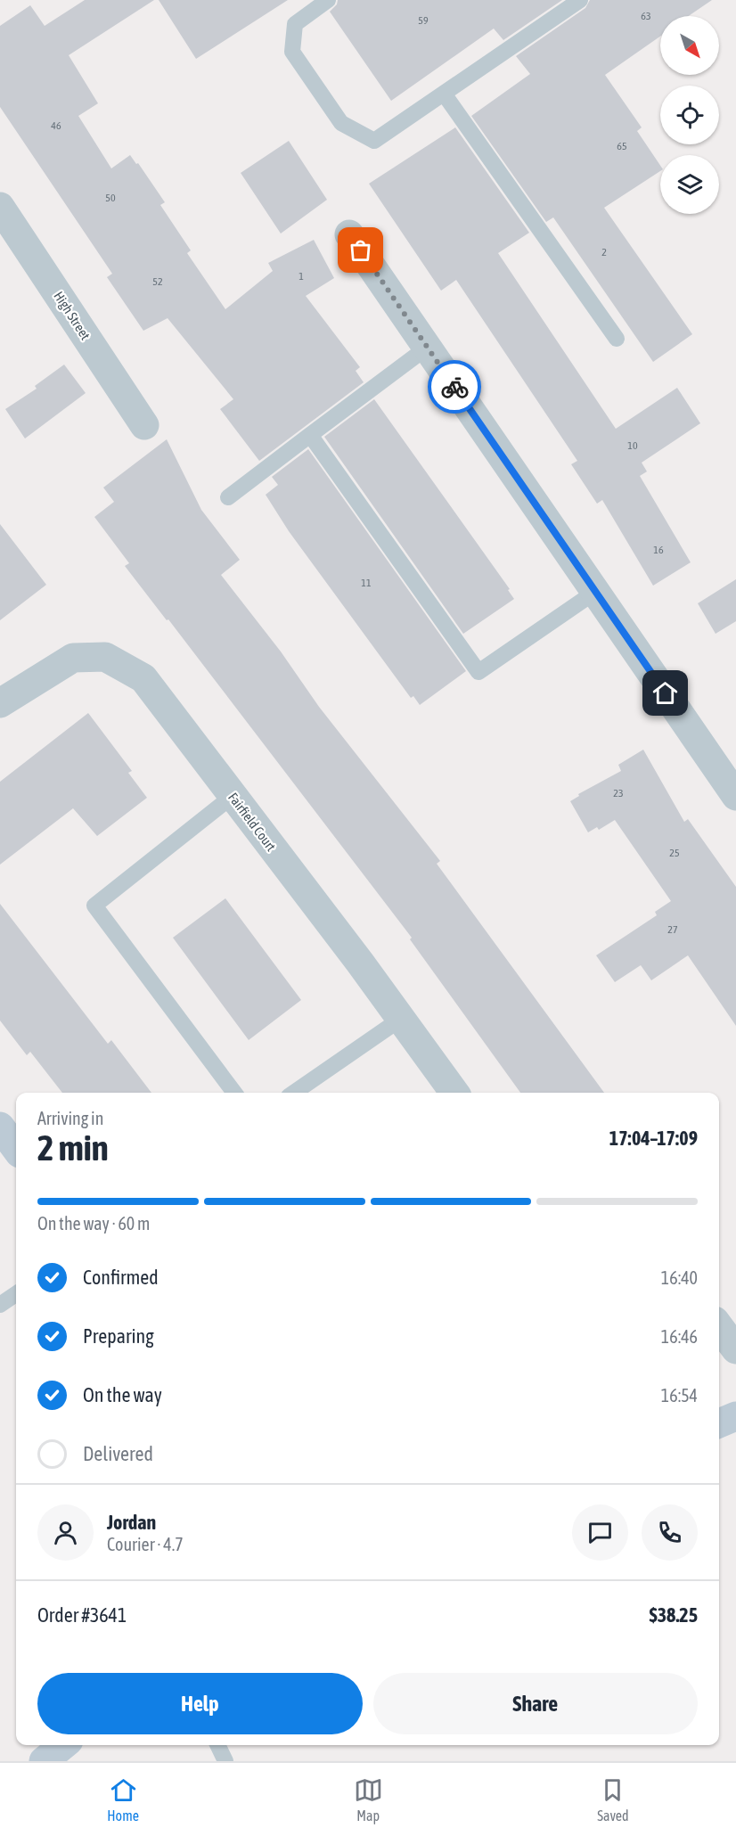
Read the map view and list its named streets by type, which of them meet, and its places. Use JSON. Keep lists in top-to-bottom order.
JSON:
{
  "streets": {
    "street": ["High Street", "Fairfield Court"]
  },
  "house_numbers": [
    "63",
    "59",
    "46",
    "65",
    "50",
    "2",
    "1",
    "52",
    "10",
    "16",
    "11",
    "23",
    "25",
    "27"
  ],
  "north": "bottom right",
  "page": {
    "heading": ["2 min", "Arriving in", "17:04–17:09"],
    "panel": [
      "Jordan",
      "Courier · 4.7",
      "Order #3641",
      "$38.25"
    ],
    "bar": "On the way · 60 m",
    "list": [
      ["Confirmed", "16:40"],
      ["Preparing", "16:46"],
      ["On the way", "16:54"],
      "Delivered"
    ],
    "buttons": ["Help", "Share"],
    "tabs": ["Home", "Map", "Saved"]
  }
}
